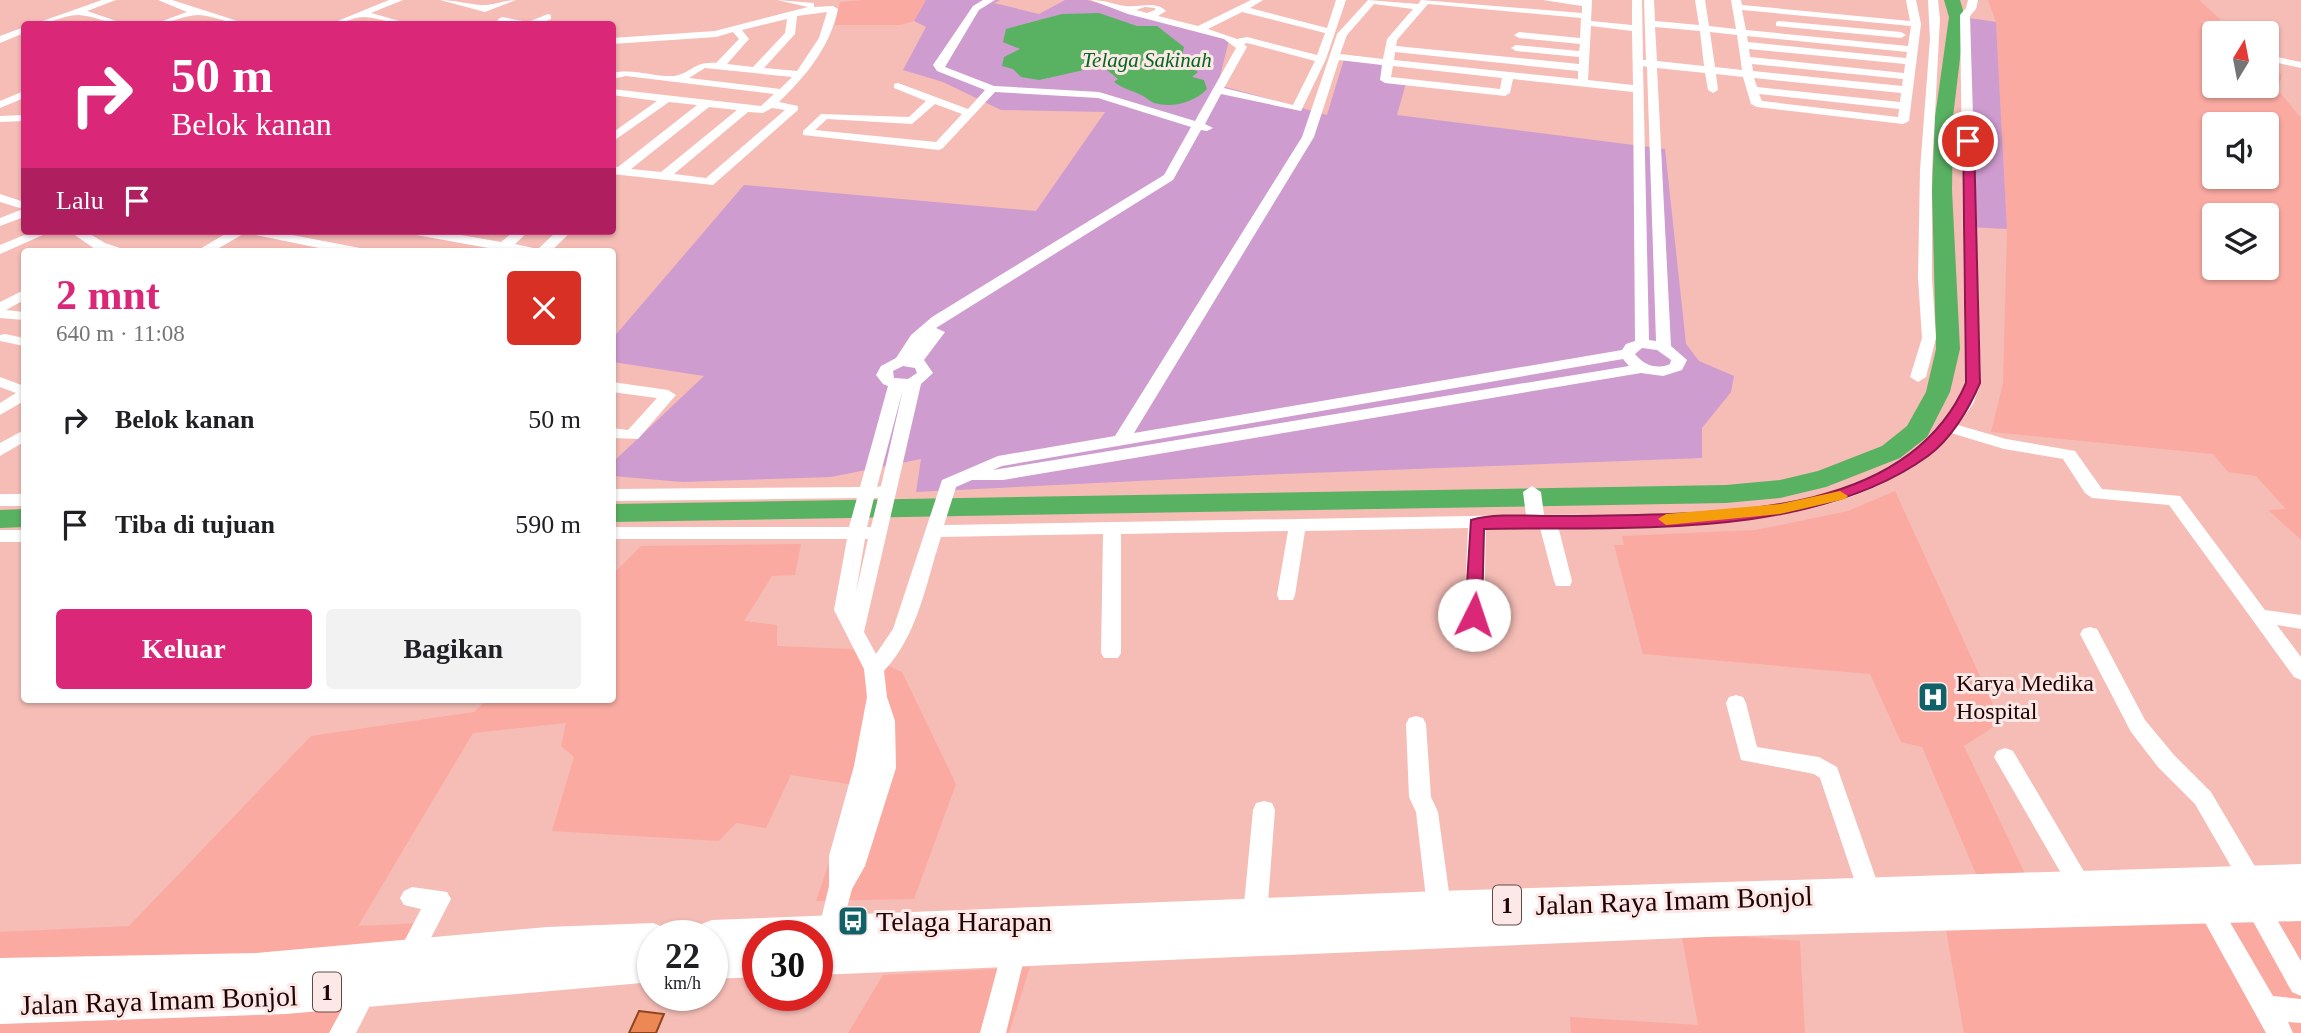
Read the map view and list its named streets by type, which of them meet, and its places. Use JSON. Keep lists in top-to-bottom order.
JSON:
{
  "streets": {
    "highway": ["Jalan Raya Imam Bonjol", "1"]
  },
  "water": ["Telaga Sakinah"],
  "places": {
    "hospital": ["Karya Medika Hospital"],
    "bus stop": ["Telaga Harapan"]
  },
  "north": "top",
  "page": {
    "turn": ["50 m", "Belok kanan"],
    "then": "Lalu",
    "heading": ["2 mnt", "640 m · 11:08"],
    "list": [
      {
        "name": "Belok kanan",
        "value": "50 m"
      },
      {
        "name": "Tiba di tujuan",
        "value": "590 m"
      }
    ],
    "buttons": ["Keluar", "Bagikan"],
    "speed": "22 km/h",
    "limit": "30"
  }
}
